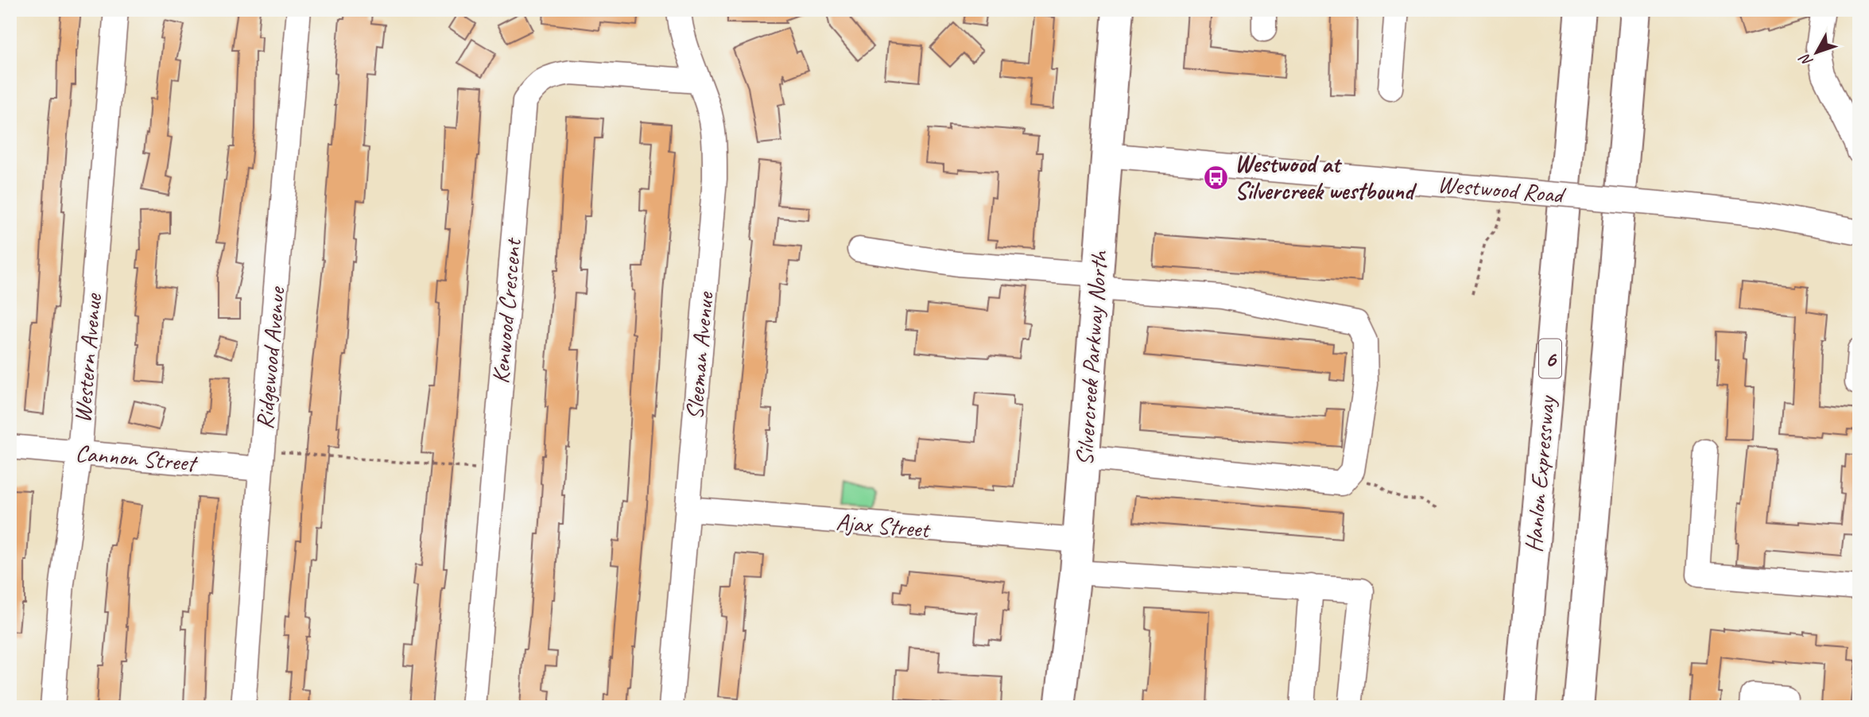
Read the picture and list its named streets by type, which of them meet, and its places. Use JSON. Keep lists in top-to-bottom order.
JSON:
{
  "streets": {
    "main road": ["Silvercreek Parkway North", "6", "Hanlon Expressway"],
    "street": [
      "Westwood Road",
      "Kenwood Crescent",
      "Sleeman Avenue",
      "Western Avenue",
      "Ridgewood Avenue",
      "Cannon Street",
      "Ajax Street"
    ]
  },
  "crossings": [
    ["Westwood Road", "Silvercreek Parkway North"],
    ["Kenwood Crescent", "Sleeman Avenue"],
    ["Sleeman Avenue", "Ajax Street"],
    ["Western Avenue", "Cannon Street"],
    ["Ridgewood Avenue", "Cannon Street"],
    ["Silvercreek Parkway North", "Ajax Street"]
  ],
  "places": {
    "bus stop": ["Westwood at Silvercreek westbound"]
  },
  "north": "bottom left"
}
